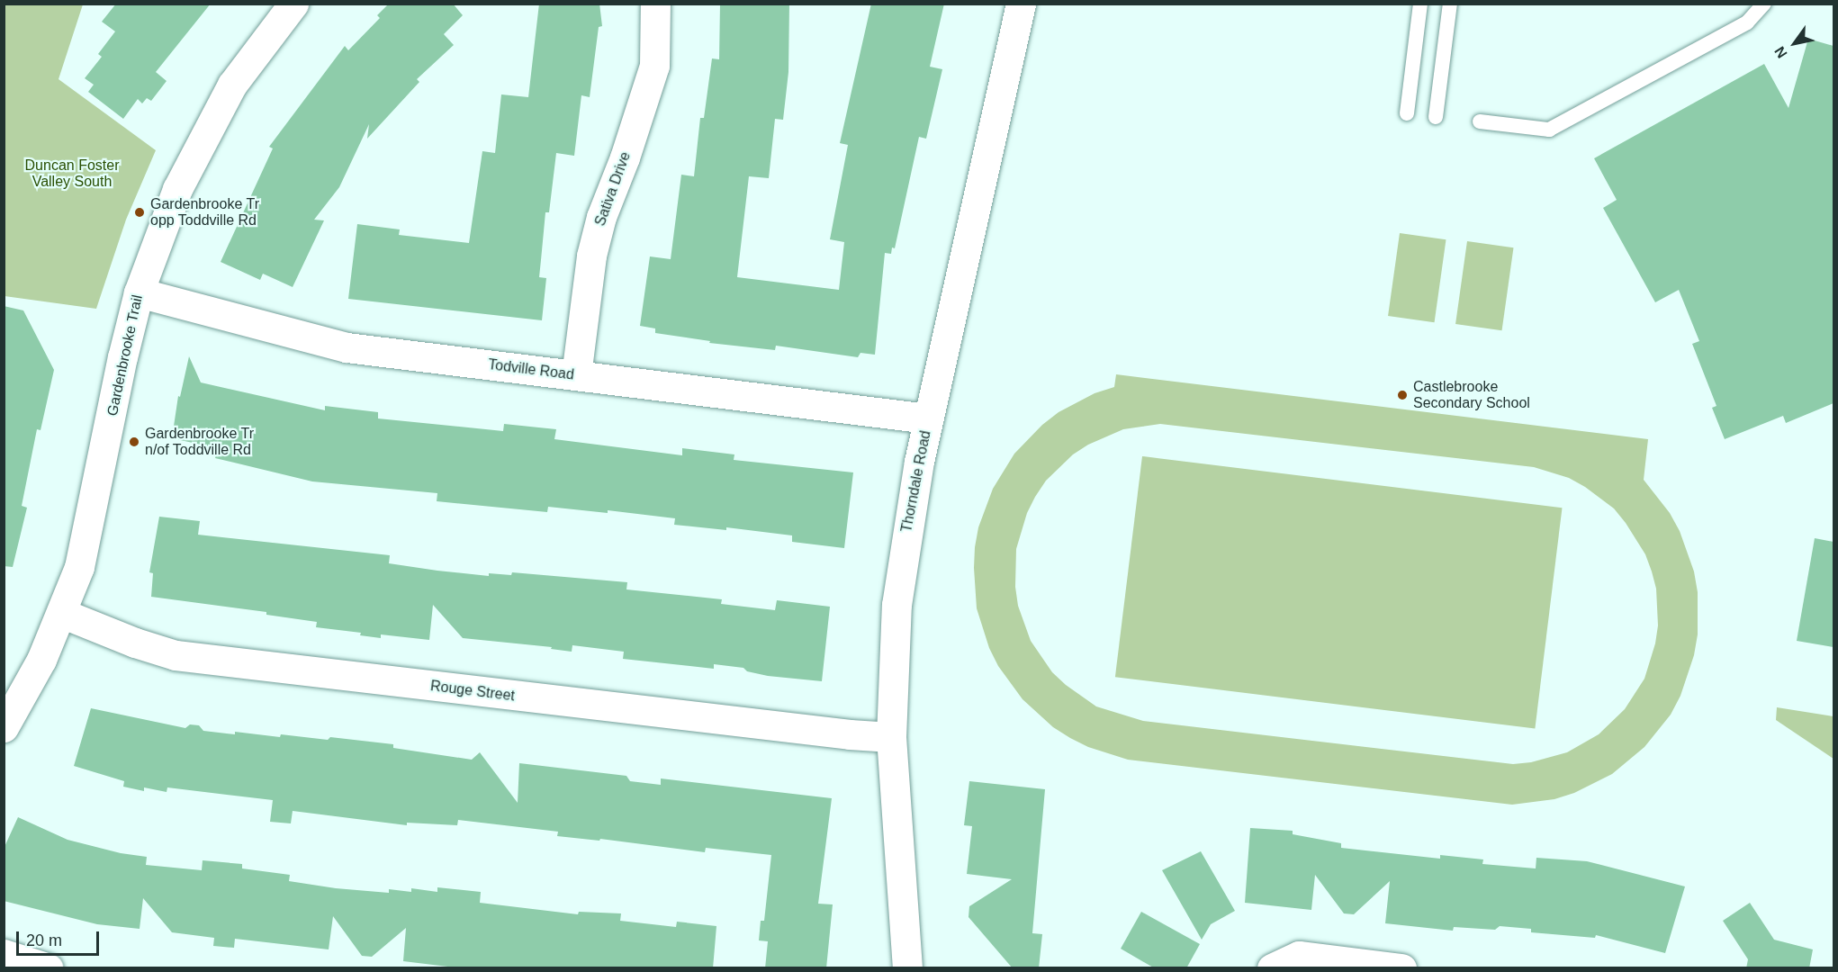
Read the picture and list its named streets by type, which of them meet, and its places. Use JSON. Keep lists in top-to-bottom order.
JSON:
{
  "streets": {
    "street": [
      "Sativa Drive",
      "Gardenbrooke Trail",
      "Todville Road",
      "Thorndale Road",
      "Rouge Street"
    ]
  },
  "crossings": [
    ["Sativa Drive", "Todville Road"],
    ["Gardenbrooke Trail", "Todville Road"],
    ["Gardenbrooke Trail", "Rouge Street"],
    ["Todville Road", "Thorndale Road"],
    ["Thorndale Road", "Rouge Street"]
  ],
  "parks": ["Duncan Foster Valley South"],
  "places": ["Gardenbrooke Tr opp Toddville Rd", "Castlebrooke Secondary School", "Gardenbrooke Tr n/of Toddville Rd"],
  "scale_bar": "20 m",
  "north": "bottom left"
}
